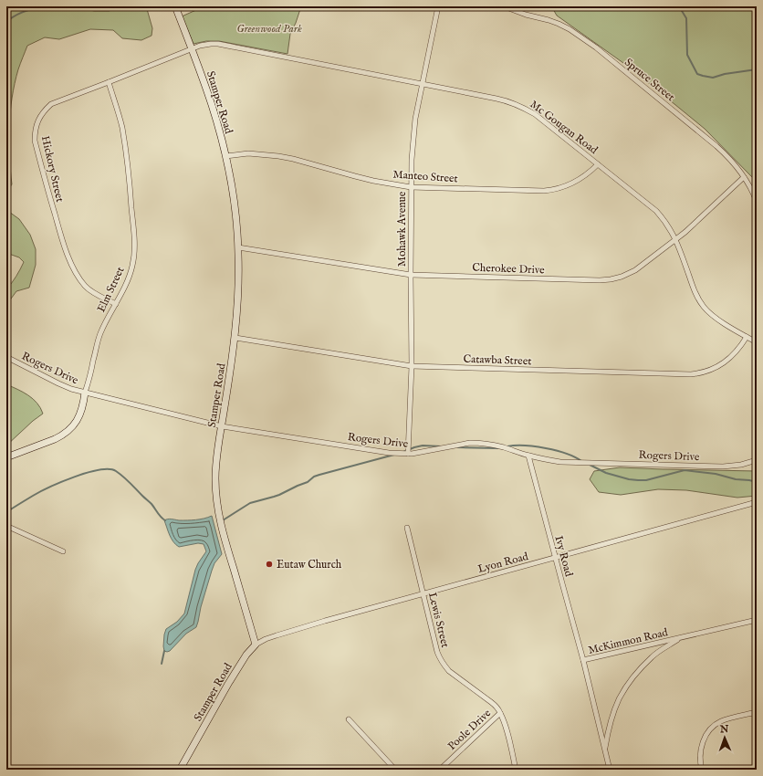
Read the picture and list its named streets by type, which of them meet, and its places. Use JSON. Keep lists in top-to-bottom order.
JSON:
{
  "streets": {
    "street": [
      "Spruce Street",
      "Stamper Road",
      "Mc Gougan Road",
      "Hickory Street",
      "Manteo Street",
      "Mohawk Avenue",
      "Cherokee Drive",
      "Elm Street",
      "Catawba Street",
      "Rogers Drive",
      "Ivy Road",
      "Lyon Road",
      "Lewis Street",
      "McKimmon Road",
      "Poole Drive"
    ]
  },
  "crossings": [
    ["Spruce Street", "Cherokee Drive"],
    ["Stamper Road", "Mc Gougan Road"],
    ["Stamper Road", "Hickory Street"],
    ["Stamper Road", "Manteo Street"],
    ["Stamper Road", "Cherokee Drive"],
    ["Stamper Road", "Catawba Street"],
    ["Stamper Road", "Rogers Drive"],
    ["Stamper Road", "Lyon Road"],
    ["Mc Gougan Road", "Hickory Street"],
    ["Mc Gougan Road", "Manteo Street"],
    ["Mc Gougan Road", "Mohawk Avenue"],
    ["Mc Gougan Road", "Cherokee Drive"],
    ["Mc Gougan Road", "Catawba Street"],
    ["Hickory Street", "Elm Street"],
    ["Manteo Street", "Mohawk Avenue"],
    ["Mohawk Avenue", "Cherokee Drive"],
    ["Mohawk Avenue", "Catawba Street"],
    ["Mohawk Avenue", "Rogers Drive"],
    ["Elm Street", "Rogers Drive"],
    ["Rogers Drive", "Ivy Road"],
    ["Ivy Road", "Lyon Road"],
    ["Ivy Road", "McKimmon Road"],
    ["Lyon Road", "Lewis Street"],
    ["Lewis Street", "Poole Drive"]
  ],
  "parks": ["Greenwood Park"],
  "places": ["Eutaw Church"],
  "north": "top"
}
